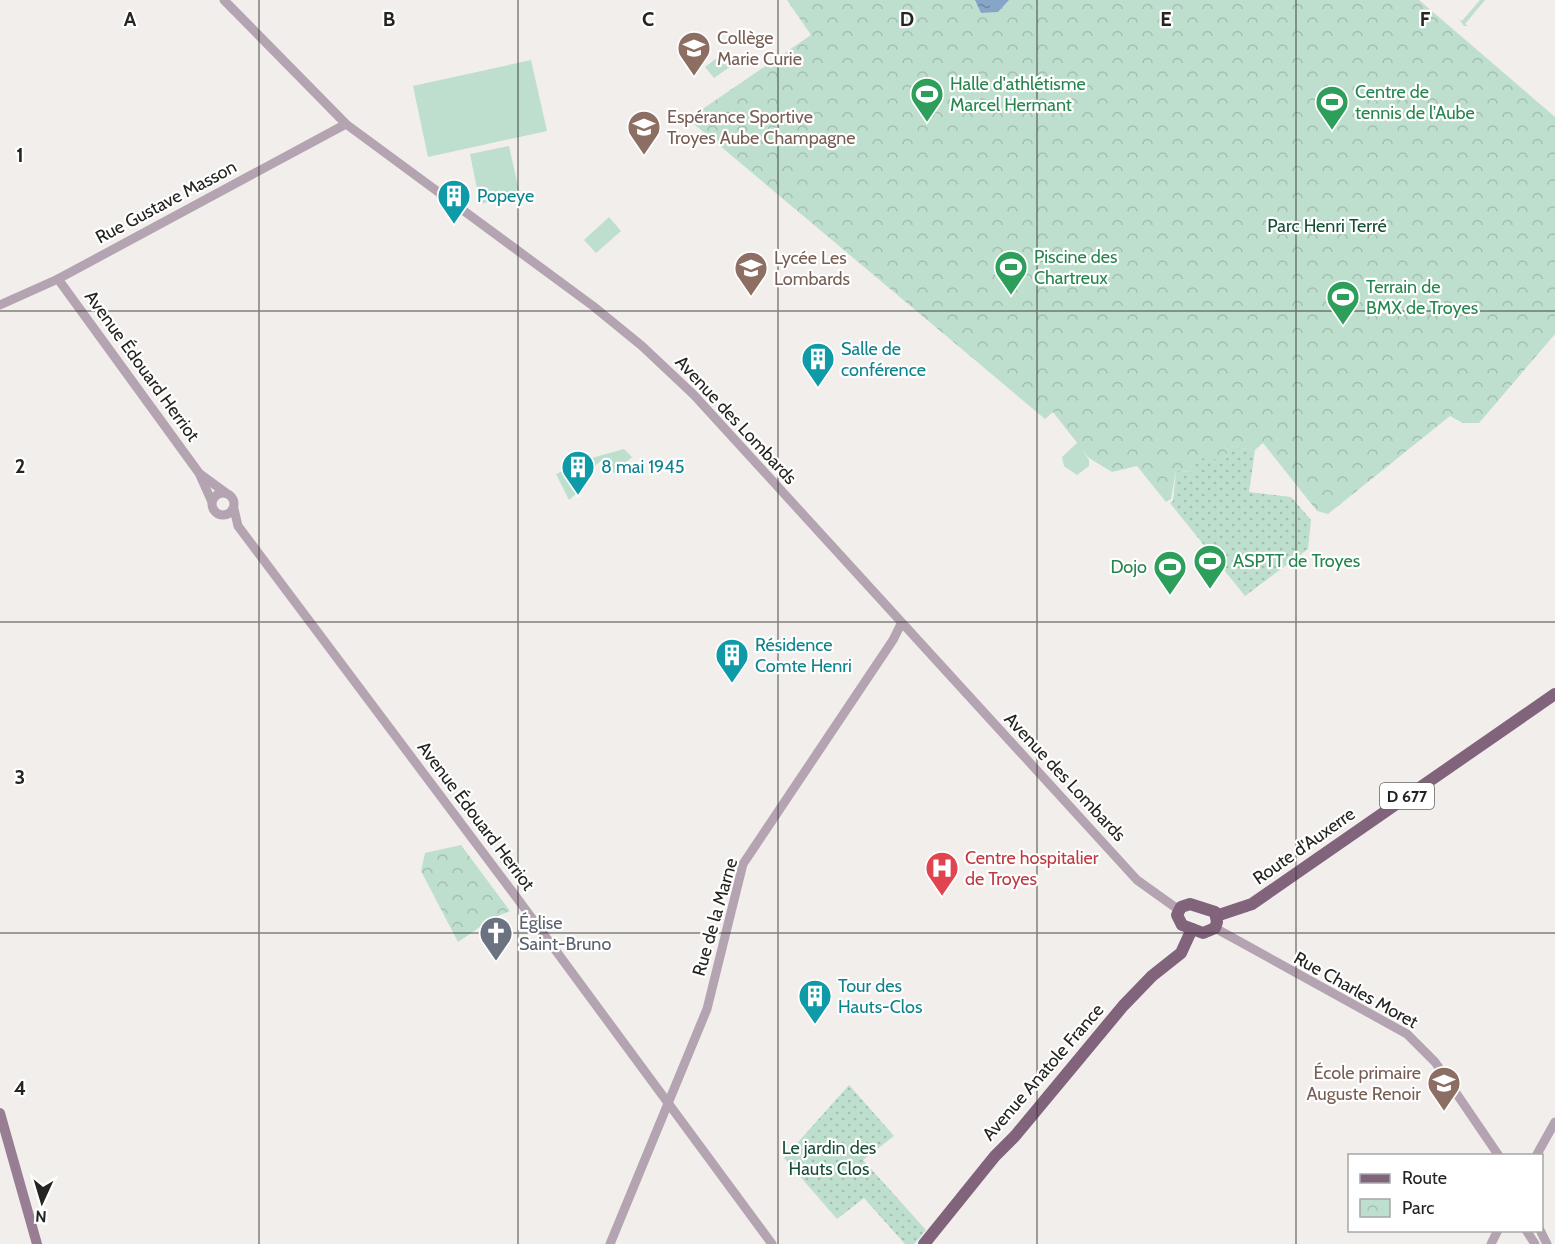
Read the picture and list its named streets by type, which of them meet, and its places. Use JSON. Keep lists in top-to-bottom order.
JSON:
{
  "streets": {
    "main road": ["D 677", "Route d'Auxerre", "Avenue Anatole France"],
    "street": [
      "Rue Gustave Masson",
      "Avenue Édouard Herriot",
      "Avenue des Lombards",
      "Rue de la Marne",
      "Rue Charles Moret"
    ]
  },
  "crossings": [
    ["Rue Gustave Masson", "Avenue Édouard Herriot"],
    ["Rue Gustave Masson", "Avenue des Lombards"],
    ["Avenue Édouard Herriot", "Rue de la Marne"],
    ["Avenue des Lombards", "Route d'Auxerre"],
    ["Avenue des Lombards", "Rue de la Marne"],
    ["Avenue des Lombards", "Rue Charles Moret"],
    ["Avenue des Lombards", "Avenue Anatole France"],
    ["Route d'Auxerre", "Rue Charles Moret"],
    ["Route d'Auxerre", "Avenue Anatole France"],
    ["Rue Charles Moret", "Avenue Anatole France"]
  ],
  "parks": ["Parc Henri Terré", "Le jardin des Hauts Clos"],
  "places": {
    "school or university": [
      "Collège Marie Curie",
      "Espérance Sportive Troyes Aube Champagne",
      "Lycée Les Lombards",
      "École primaire Auguste Renoir"
    ],
    "sports": [
      "Halle d'athlétisme Marcel Hermant",
      "Centre de tennis de l'Aube",
      "Piscine des Chartreux",
      "Terrain de BMX de Troyes",
      "ASPTT de Troyes",
      "Dojo"
    ],
    "building": [
      "Popeye",
      "Salle de conférence",
      "8 mai 1945",
      "Résidence Comte Henri",
      "Tour des Hauts-Clos"
    ],
    "hospital": ["Centre hospitalier de Troyes"],
    "church": ["Église Saint-Bruno"]
  },
  "legend": ["Route", "Parc"],
  "north": "bottom",
  "grid": {
    "columns": [
      "A",
      "B",
      "C",
      "D",
      "E",
      "F"
    ],
    "rows": [
      "1",
      "2",
      "3",
      "4"
    ]
  }
}
